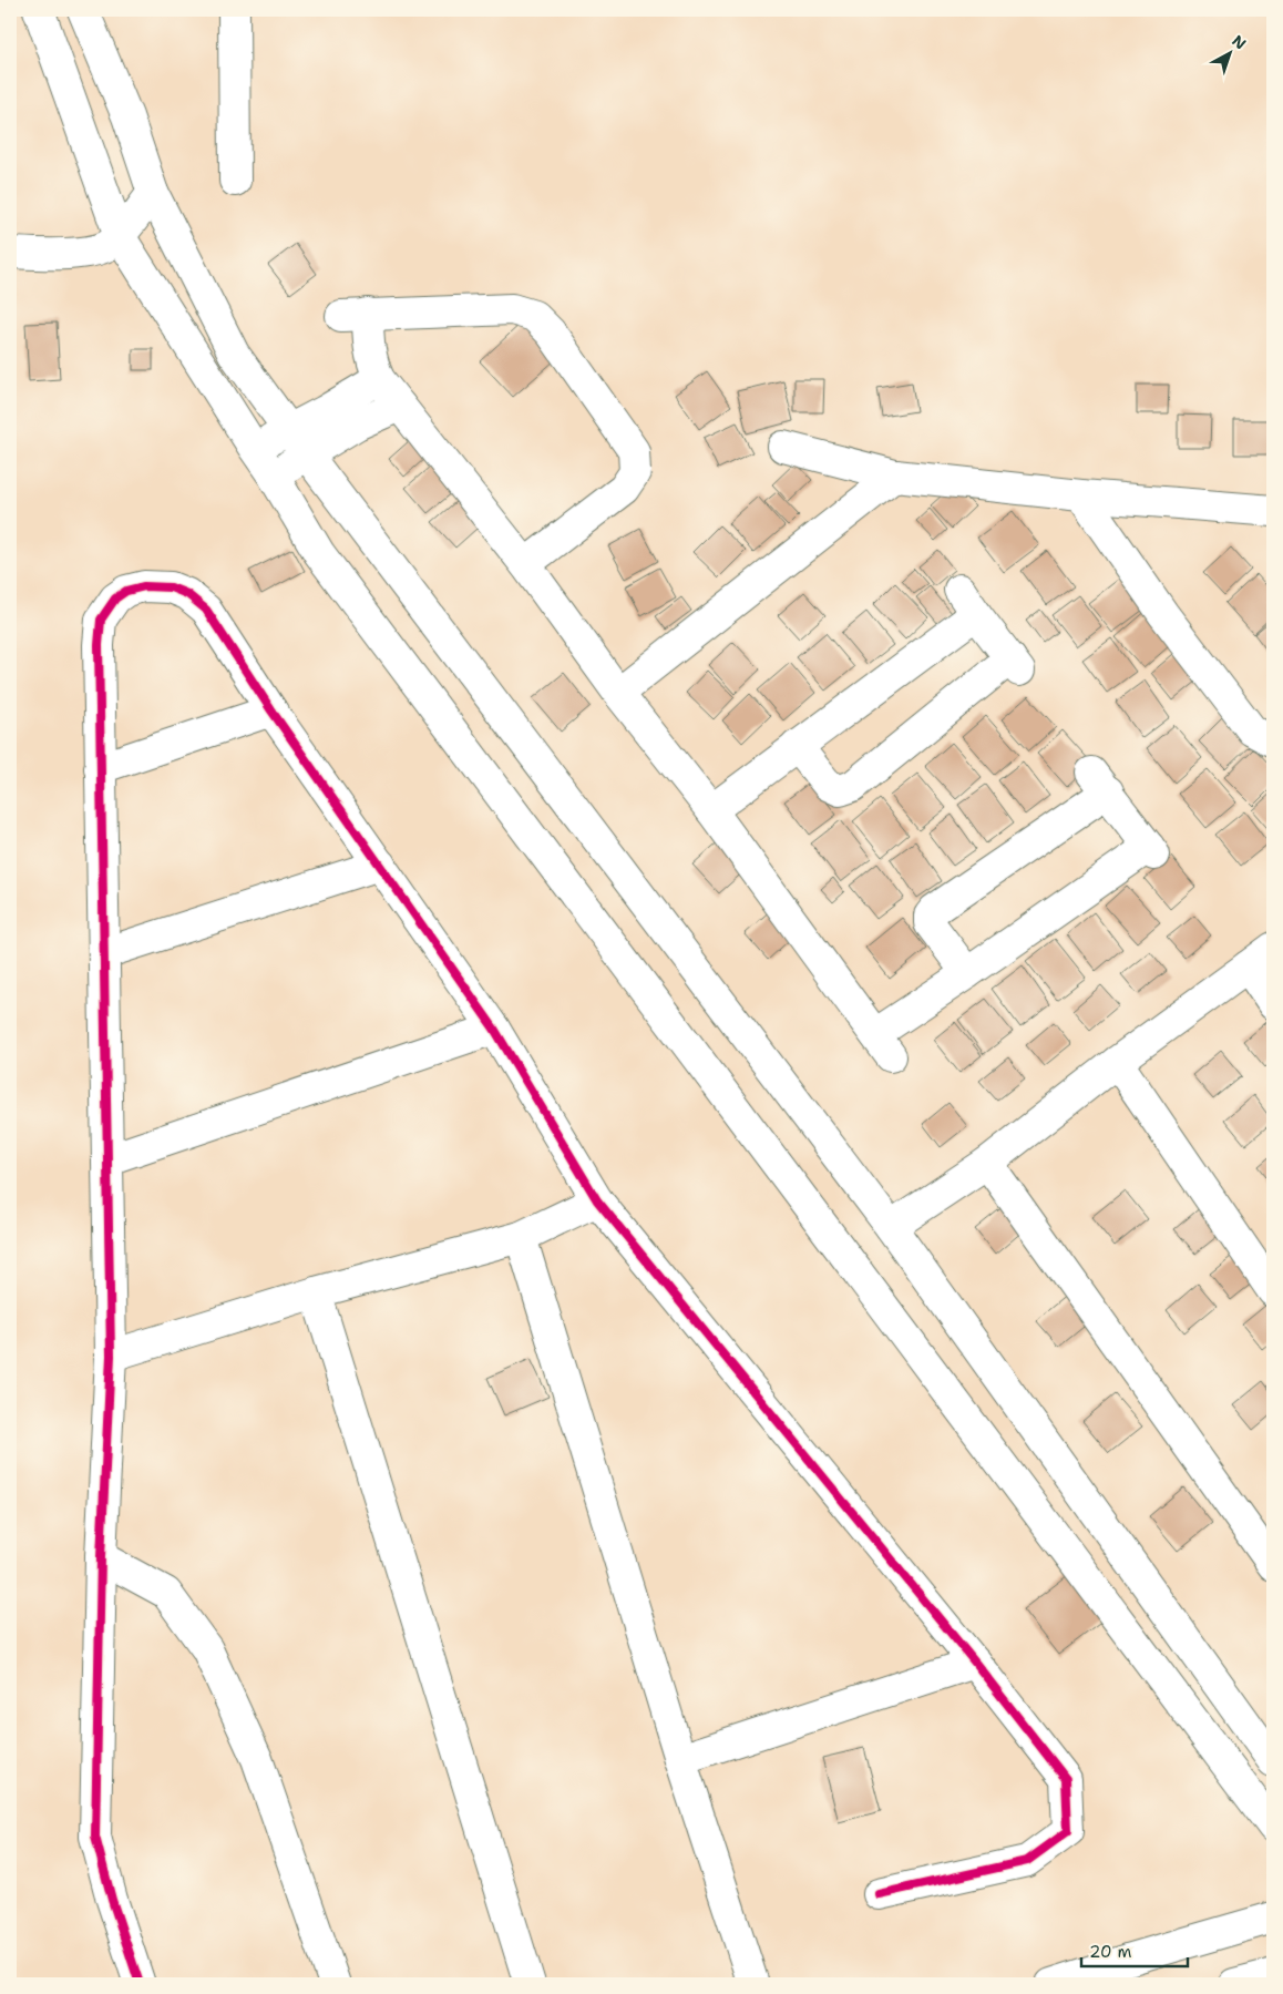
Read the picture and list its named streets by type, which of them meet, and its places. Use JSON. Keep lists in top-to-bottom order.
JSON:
{
  "scale_bar": "20 m",
  "north": "top right"
}
